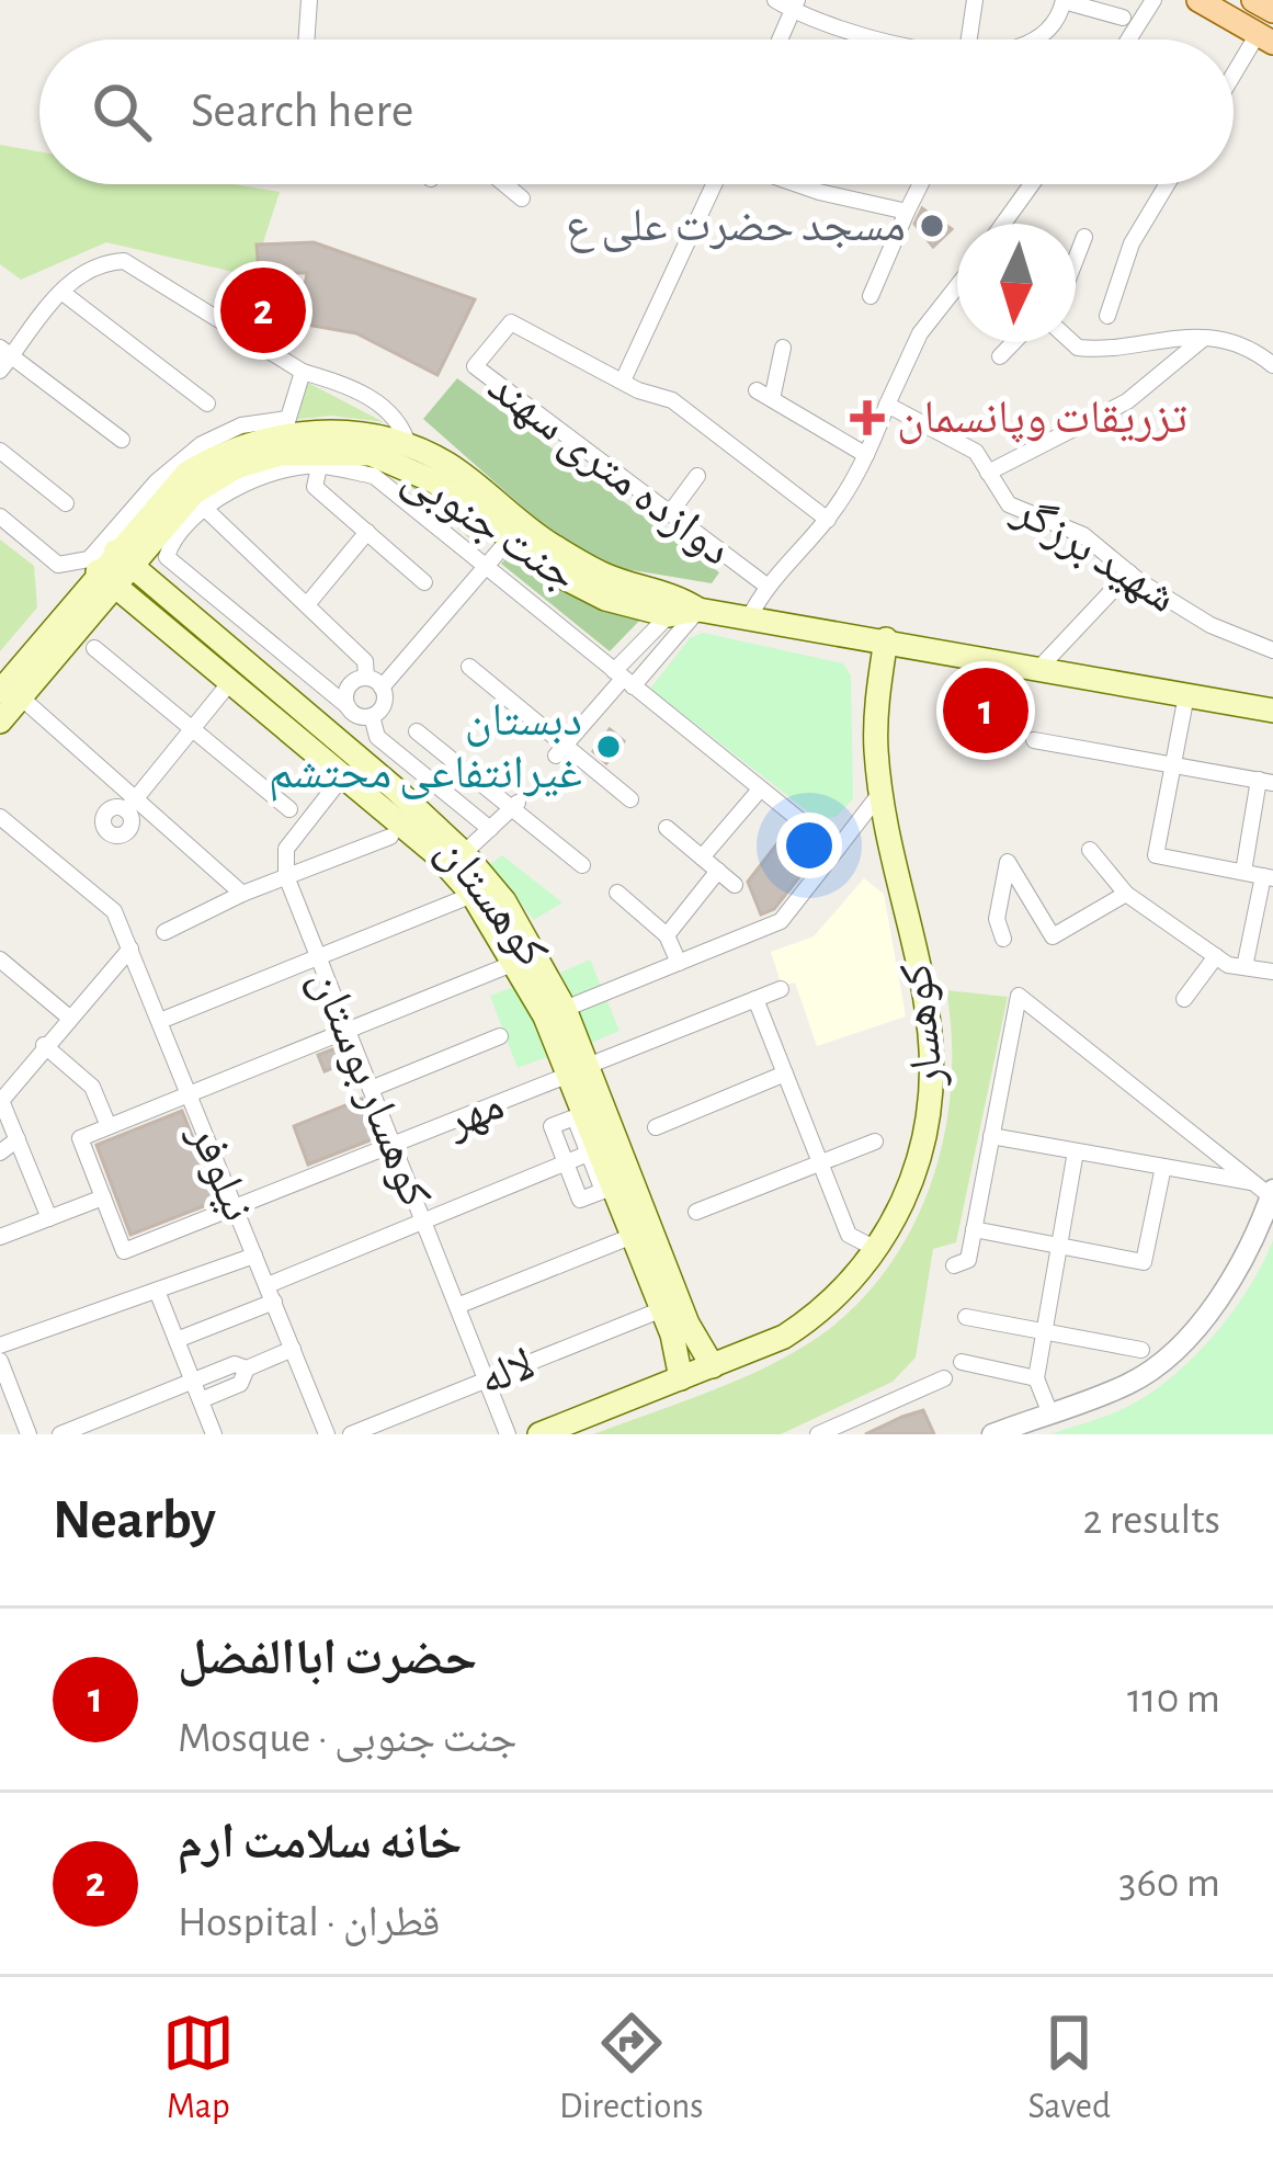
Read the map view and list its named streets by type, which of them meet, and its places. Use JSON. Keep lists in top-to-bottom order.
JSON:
{
  "streets": {
    "main road": ["جنت جنوبی", "کوهستان", "کوهسار"],
    "street": [
      "دوازده متری سهند",
      "شهید برزگر",
      "کوهسار بوستان",
      "مهر",
      "نیلوفر",
      "لاله"
    ]
  },
  "crossings": [
    ["جنت جنوبی", "کوهستان"],
    ["جنت جنوبی", "کوهسار"],
    ["کوهستان", "کوهسار"],
    ["کوهستان", "مهر"],
    ["کوهستان", "لاله"],
    ["کوهسار بوستان", "مهر"],
    ["کوهسار بوستان", "لاله"],
    ["مهر", "نیلوفر"]
  ],
  "places": {
    "other": ["مسجد حضرت علی ع", "دبستان غیرانتفاعی محتشم"],
    "health": ["تزریقات وپانسمان"]
  },
  "north": "bottom",
  "page": {
    "search": "Search here",
    "pins": ["2", "1"],
    "heading": ["Nearby", "2 results"],
    "list": [
      {
        "mark": "1",
        "name": "حضرت اباالفضل",
        "note": "Mosque · جنت جنوبی",
        "value": "110 m"
      },
      {
        "mark": "2",
        "name": "خانه سلامت ارم",
        "note": "Hospital · قطران",
        "value": "360 m"
      }
    ],
    "nav": ["Map", "Directions", "Saved"]
  }
}
